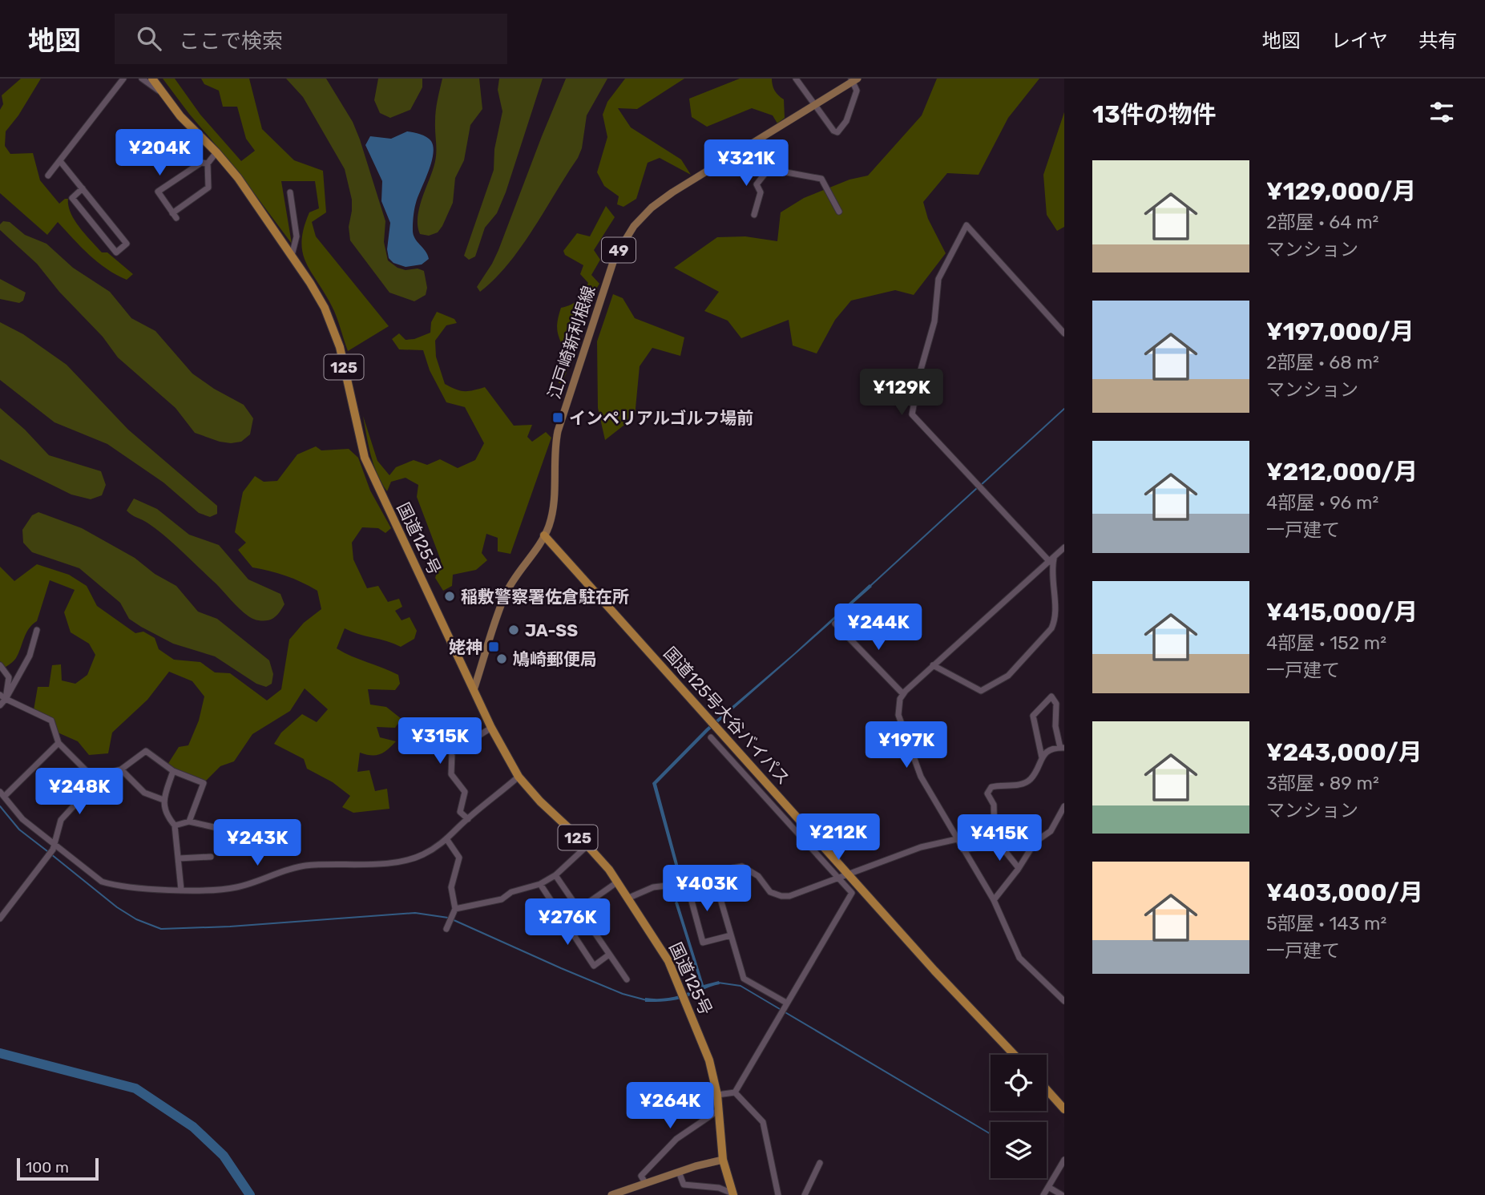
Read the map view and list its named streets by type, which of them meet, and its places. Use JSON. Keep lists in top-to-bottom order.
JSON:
{
  "streets": {
    "highway": ["125", "国道125号", "国道125号大谷バイパス"],
    "main road": ["49", "江戸崎新利根線"]
  },
  "crossings": [
    ["江戸崎新利根線", "国道125号"],
    ["江戸崎新利根線", "国道125号大谷バイパス"]
  ],
  "places": {
    "transit": ["インペリアルゴルフ場前", "姥神"],
    "other": ["稲敷警察署佐倉駐在所", "JA-SS", "鳩崎郵便局"]
  },
  "scale_bar": "100 m",
  "page": {
    "header": "地図",
    "search": "ここで検索",
    "nav": ["地図", "レイヤ", "共有"],
    "heading": "13件の物件",
    "price": [
      "¥204K",
      "¥321K",
      "¥129K",
      "¥244K",
      "¥315K",
      "¥197K",
      "¥248K",
      "¥212K",
      "¥415K",
      "¥243K",
      "¥403K",
      "¥276K",
      "¥264K"
    ],
    "list": [
      {
        "name": "¥129,000/月",
        "note": "2部屋 · 64 m² · マンション"
      },
      {
        "name": "¥197,000/月",
        "note": "2部屋 · 68 m² · マンション"
      },
      {
        "name": "¥212,000/月",
        "note": "4部屋 · 96 m² · 一戸建て"
      },
      {
        "name": "¥415,000/月",
        "note": "4部屋 · 152 m² · 一戸建て"
      },
      {
        "name": "¥243,000/月",
        "note": "3部屋 · 89 m² · マンション"
      },
      {
        "name": "¥403,000/月",
        "note": "5部屋 · 143 m² · 一戸建て"
      }
    ],
    "scale": "100 m"
  }
}
